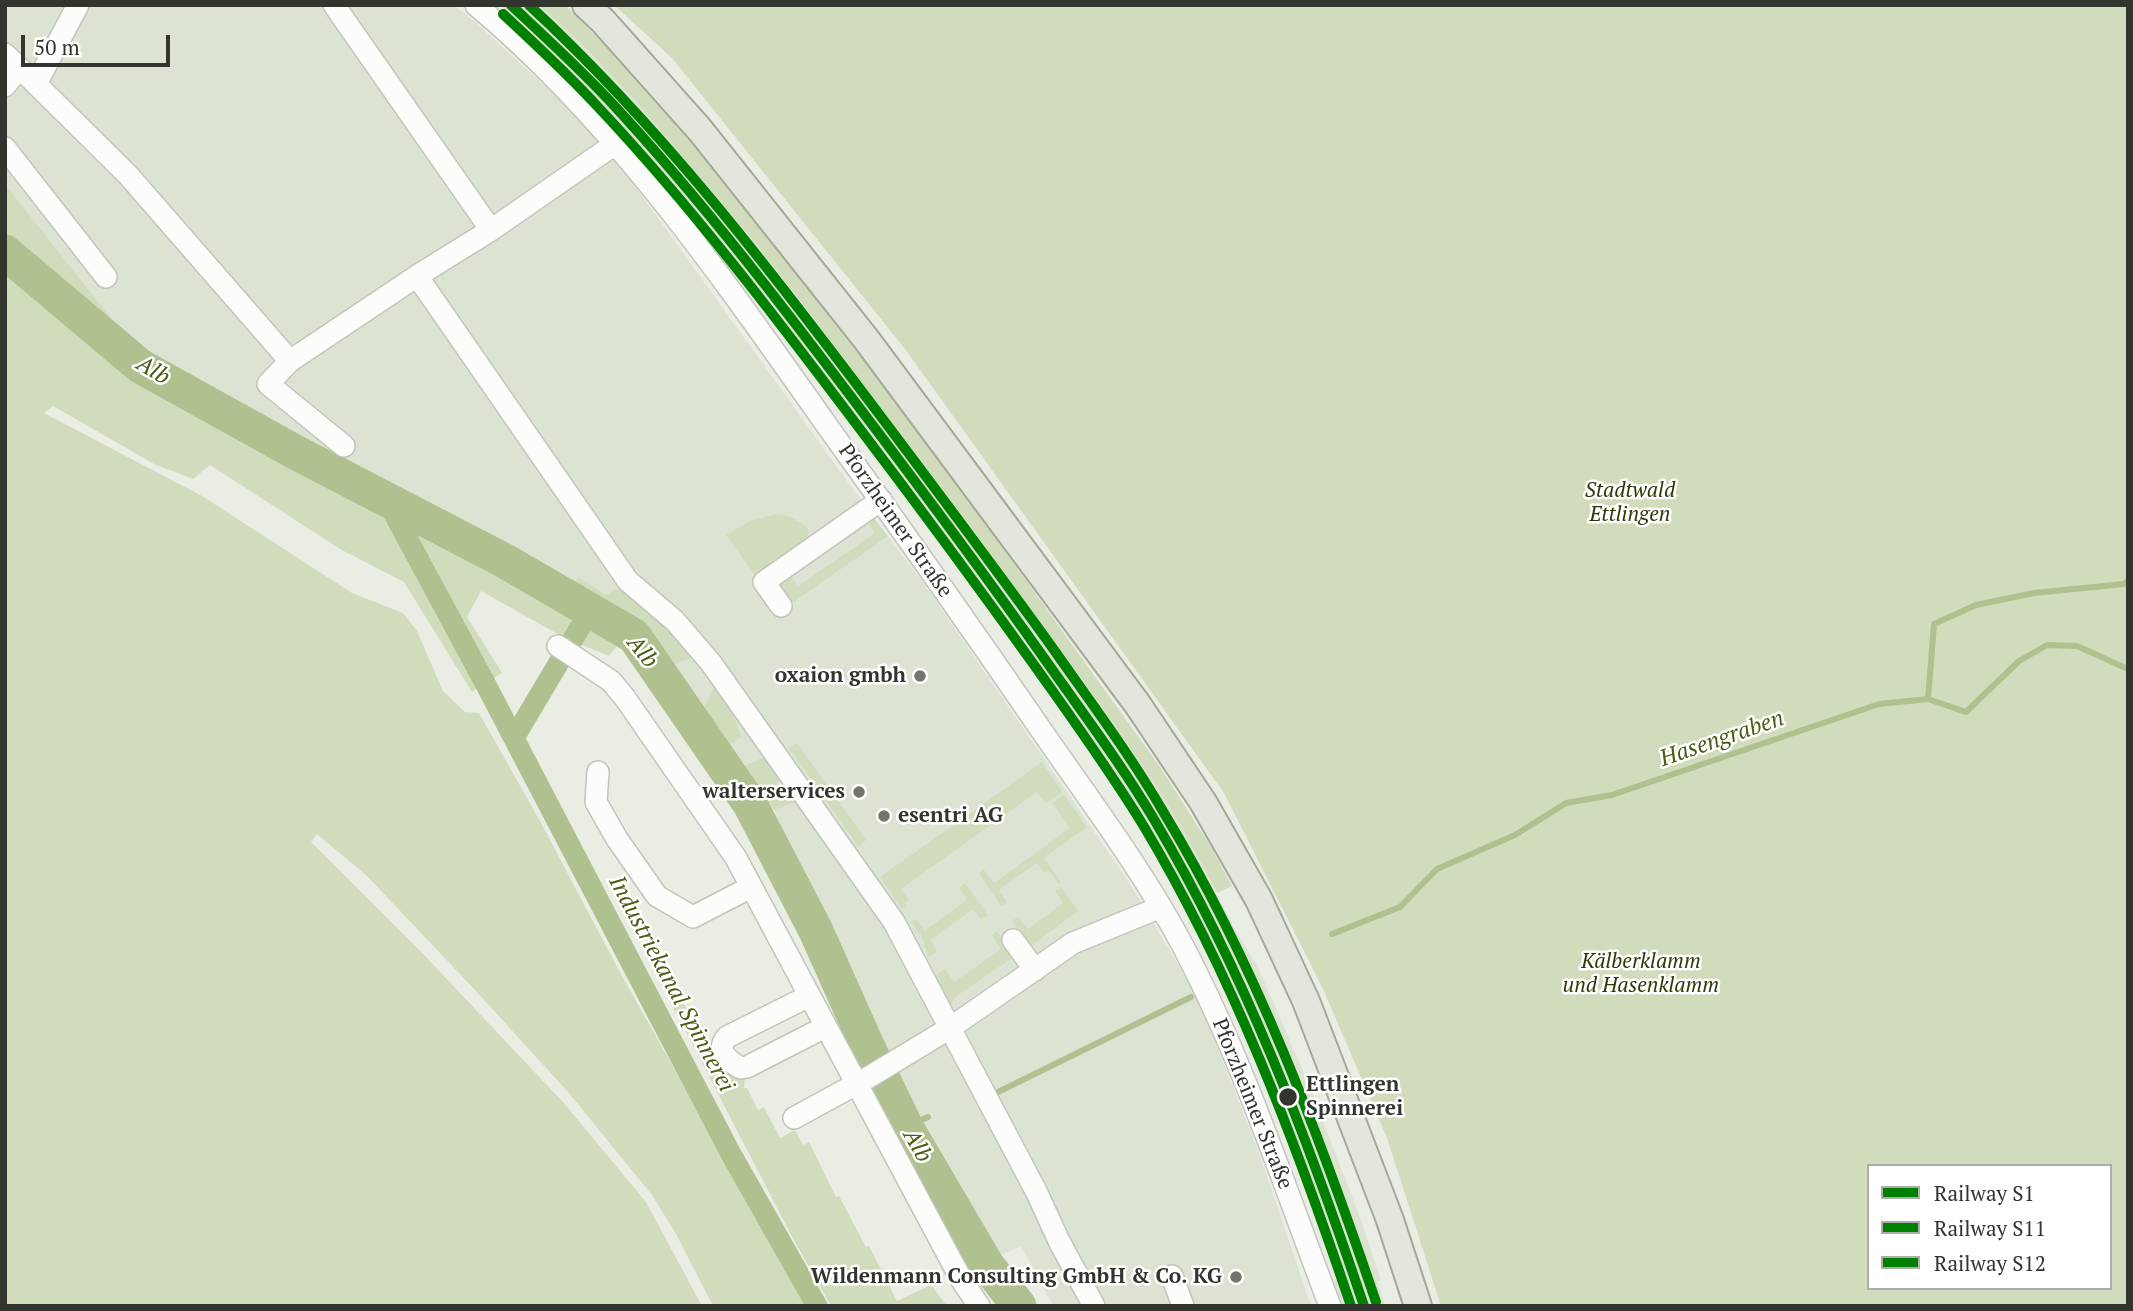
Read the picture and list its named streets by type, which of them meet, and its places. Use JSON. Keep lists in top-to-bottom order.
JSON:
{
  "streets": {
    "street": ["Pforzheimer Straße"]
  },
  "water": ["Alb", "Hasengraben", "Industriekanal Spinnerei"],
  "parks": ["Stadtwald Ettlingen", "Kälberklamm und Hasenklamm"],
  "places": [
    "oxaion gmbh",
    "walterservices",
    "esentri AG",
    "Ettlingen Spinnerei",
    "Wildenmann Consulting GmbH & Co. KG"
  ],
  "lines": ["rail line S1", "rail line S12", "rail line S11"],
  "legend": ["Railway S1", "Railway S11", "Railway S12"],
  "scale_bar": "50 m"
}
